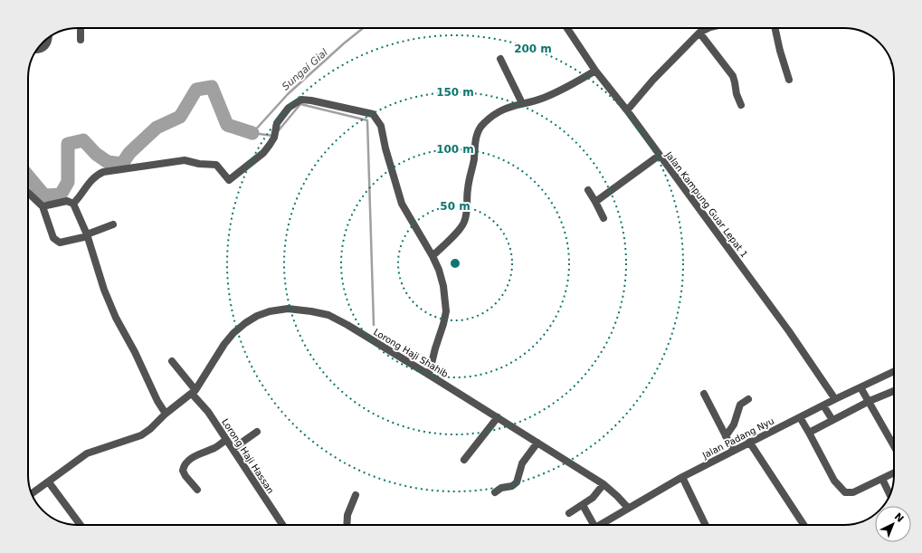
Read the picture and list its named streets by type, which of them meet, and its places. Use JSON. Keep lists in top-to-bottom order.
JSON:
{
  "streets": {
    "street": [
      "Jalan Kampung Guar Lepat 1",
      "Lorong Haji Shahib",
      "Jalan Padang Nyu",
      "Lorong Haji Hassan"
    ]
  },
  "crossings": [
    ["Jalan Kampung Guar Lepat 1", "Jalan Padang Nyu"],
    ["Lorong Haji Shahib", "Jalan Padang Nyu"],
    ["Lorong Haji Shahib", "Lorong Haji Hassan"]
  ],
  "water": ["Sungai Gial"],
  "north": "top right",
  "rings": [
    "200 m",
    "150 m",
    "100 m",
    "50 m"
  ]
}
